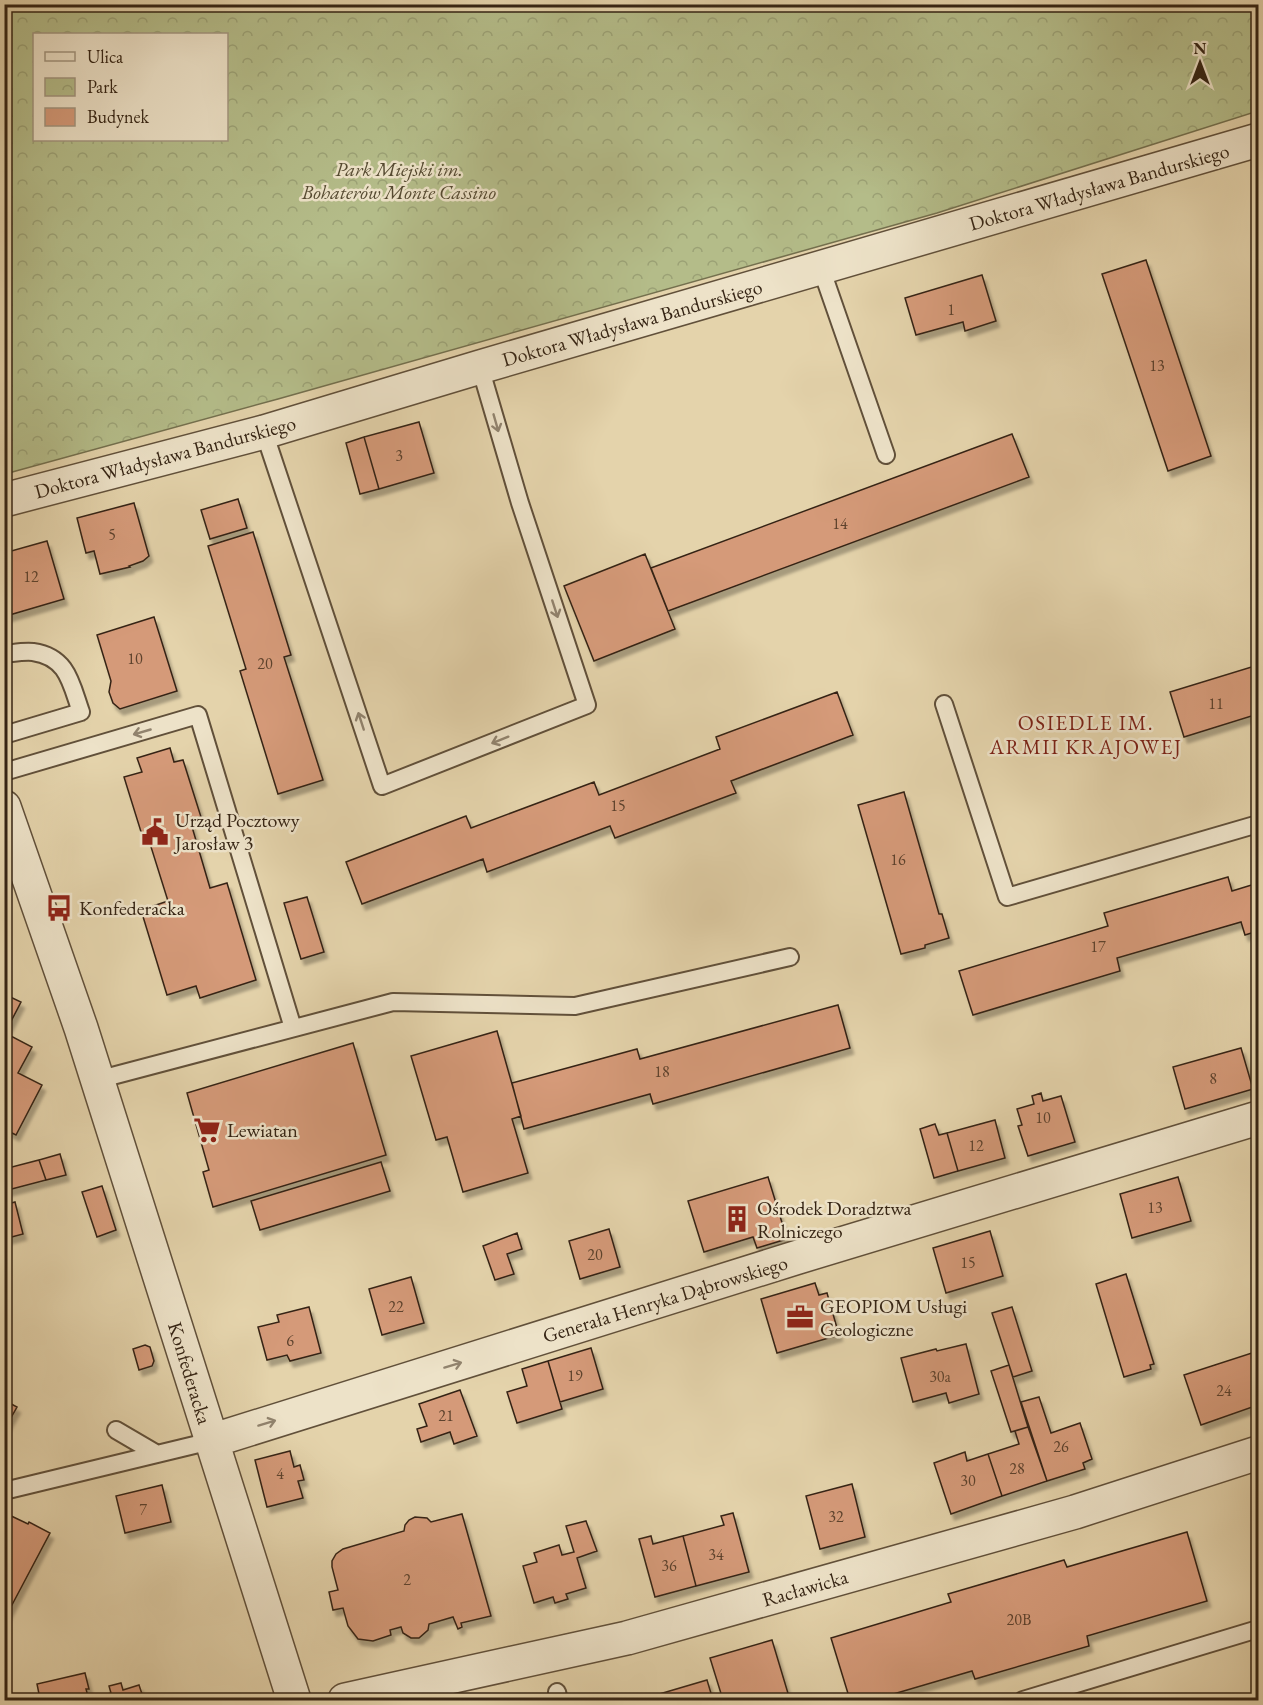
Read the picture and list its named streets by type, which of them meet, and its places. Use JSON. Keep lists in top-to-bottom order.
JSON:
{
  "streets": {
    "street": [
      "Doktora Władysława Bandurskiego",
      "Generała Henryka Dąbrowskiego",
      "Konfederacka",
      "Racławicka"
    ]
  },
  "crossings": [
    ["Generała Henryka Dąbrowskiego", "Konfederacka"]
  ],
  "one_way": ["Generała Henryka Dąbrowskiego"],
  "districts": ["OSIEDLE IM. ARMII KRAJOWEJ"],
  "parks": ["Park Miejski im. Bohaterów Monte Cassino"],
  "places": {
    "public building": ["Urząd Pocztowy Jarosław 3"],
    "bus stop": ["Konfederacka"],
    "supermarket": ["Lewiatan"],
    "building": ["Ośrodek Doradztwa Rolniczego"],
    "office": ["GEOPIOM Usługi Geologiczne"]
  },
  "house_numbers": [
    "1",
    "13",
    "3",
    "14",
    "5",
    "12",
    "10",
    "20",
    "11",
    "15",
    "16",
    "17",
    "18",
    "8",
    "10",
    "12",
    "13",
    "20",
    "15",
    "22",
    "6",
    "19",
    "30a",
    "24",
    "21",
    "26",
    "28",
    "4",
    "30",
    "7",
    "32",
    "34",
    "36",
    "2",
    "20B"
  ],
  "legend": ["Ulica", "Park", "Budynek"],
  "north": "top"
}
